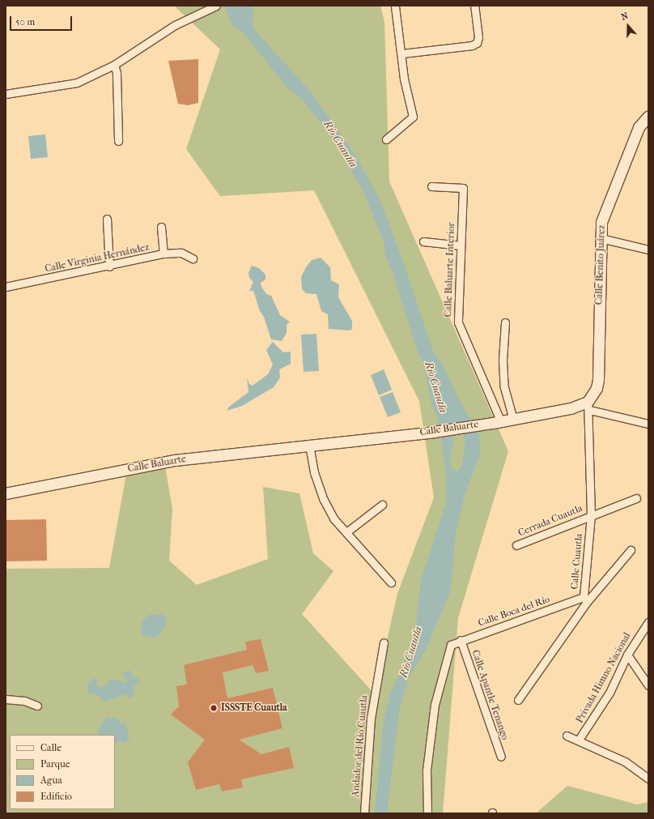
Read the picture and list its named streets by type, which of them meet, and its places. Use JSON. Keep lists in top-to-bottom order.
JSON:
{
  "streets": {
    "street": [
      "Calle Virginia Hernández",
      "Calle Benito Juárez",
      "Calle Baluarte Interior",
      "Calle Baluarte",
      "Cerrada Cuautla",
      "Calle Cuautla",
      "Calle Boca del Río",
      "Privada Himno Nacional",
      "Calle Apantle Tenango",
      "Andador del Río Cuautla"
    ]
  },
  "crossings": [
    ["Calle Benito Juárez", "Calle Baluarte"],
    ["Calle Benito Juárez", "Calle Cuautla"],
    ["Calle Baluarte Interior", "Calle Baluarte"],
    ["Calle Baluarte", "Calle Cuautla"],
    ["Cerrada Cuautla", "Calle Cuautla"],
    ["Calle Cuautla", "Calle Boca del Río"],
    ["Calle Boca del Río", "Calle Apantle Tenango"]
  ],
  "water": ["Río Cuautla"],
  "places": ["ISSSTE Cuautla"],
  "legend": [
    "Calle",
    "Parque",
    "Agua",
    "Edificio"
  ],
  "scale_bar": "50 m",
  "north": "top"
}
